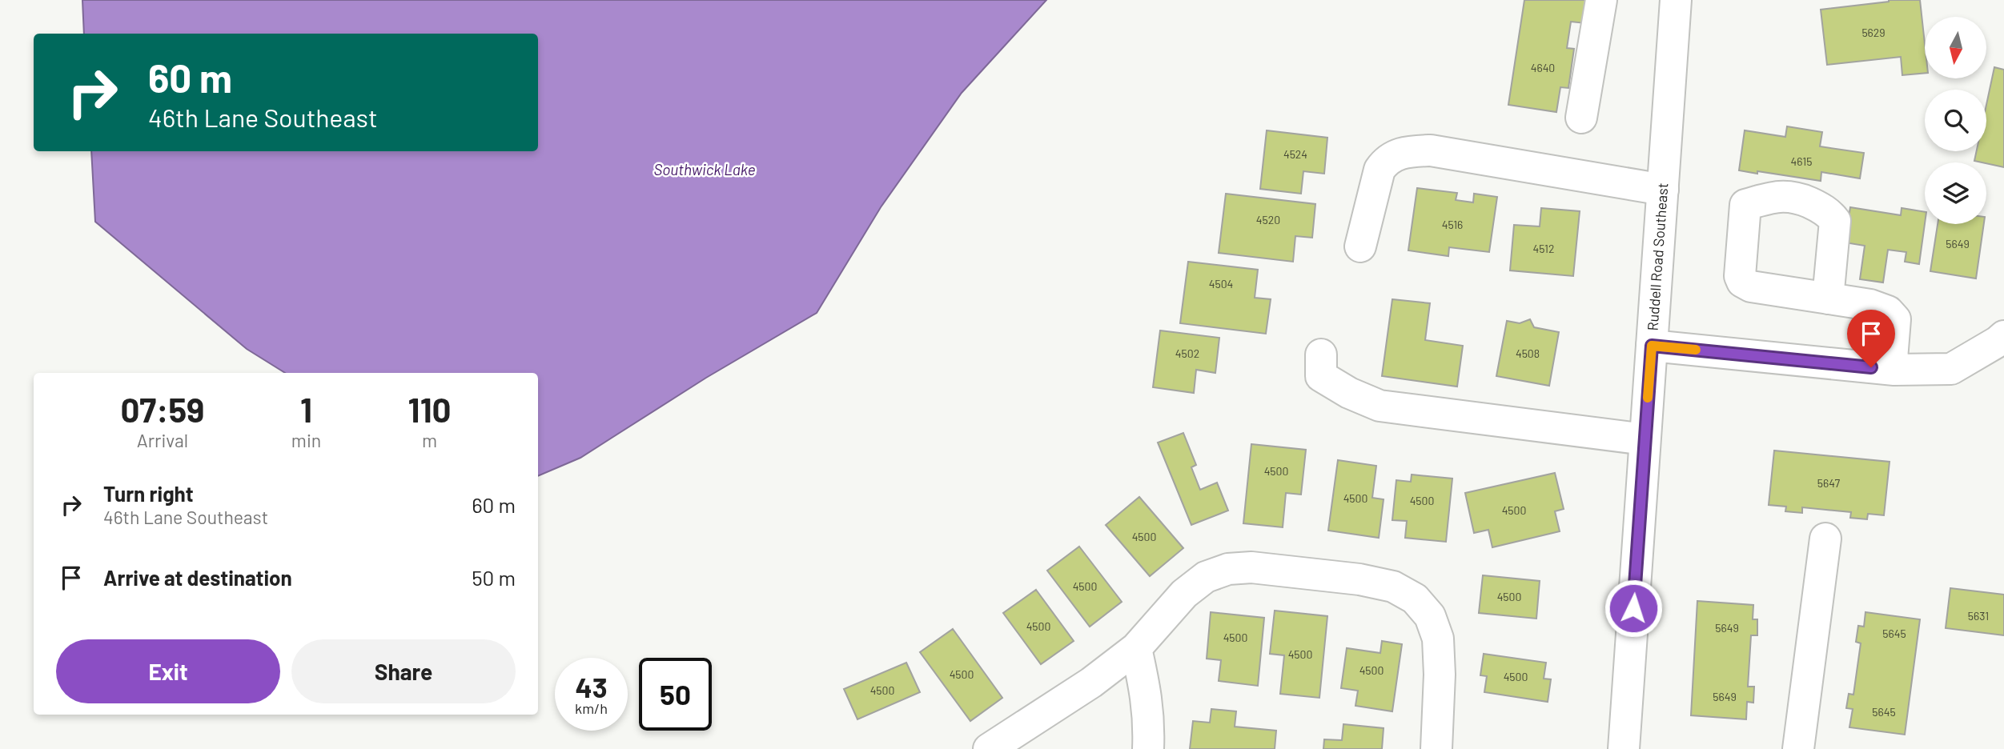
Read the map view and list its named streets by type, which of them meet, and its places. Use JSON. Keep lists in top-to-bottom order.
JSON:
{
  "streets": {
    "street": ["Ruddell Road Southeast"]
  },
  "water": ["Southwick Lake"],
  "house_numbers": [
    "5629",
    "4640",
    "4524",
    "4615",
    "4520",
    "4516",
    "5649",
    "4512",
    "4504",
    "4502",
    "4508",
    "4500",
    "5647",
    "4500",
    "4500",
    "4500",
    "4500",
    "4500",
    "4500",
    "5631",
    "4500",
    "5649",
    "5645",
    "4500",
    "4500",
    "4500",
    "4500",
    "4500",
    "4500",
    "5649",
    "5645"
  ],
  "north": "bottom",
  "page": {
    "turn": ["60 m", "46th Lane Southeast"],
    "eta": [
      "07:59",
      "Arrival",
      "1",
      "min",
      "110",
      "m"
    ],
    "list": [
      {
        "name": "Turn right",
        "note": "46th Lane Southeast",
        "value": "60 m"
      },
      {
        "name": "Arrive at destination",
        "value": "50 m"
      }
    ],
    "buttons": ["Exit", "Share"],
    "speed": "43 km/h",
    "limit": "50"
  }
}
